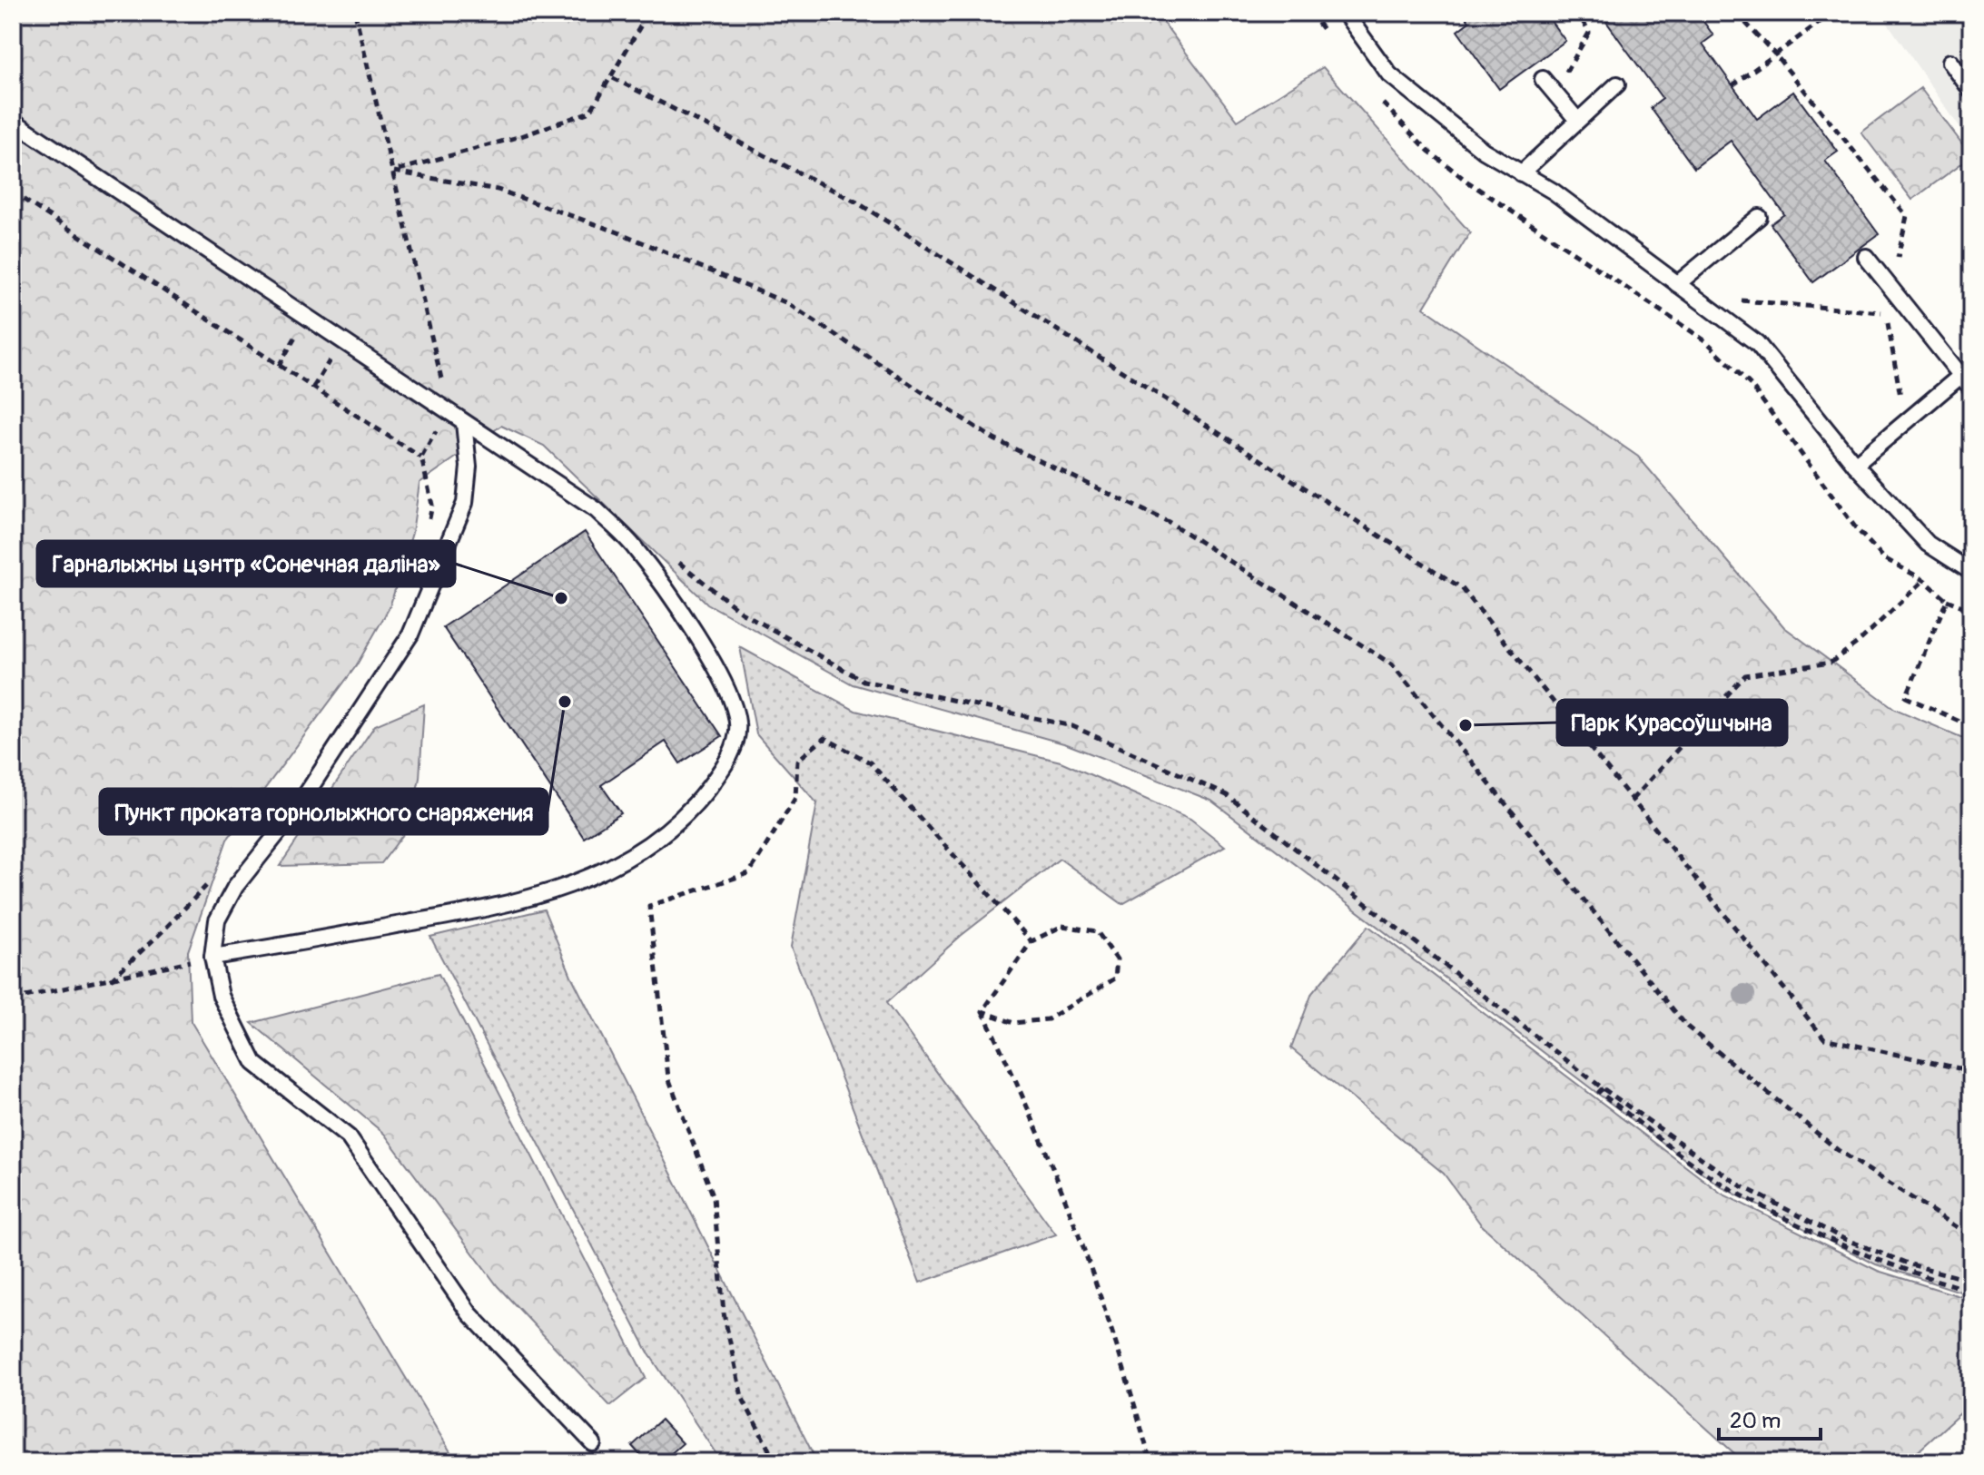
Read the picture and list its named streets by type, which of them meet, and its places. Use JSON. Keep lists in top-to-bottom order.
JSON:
{
  "places": ["Гарналыжны цэнтр «Сонечная даліна»", "Пункт проката горнолыжного снаряжения", "Парк Курасоўшчына"],
  "scale_bar": "20 m"
}
